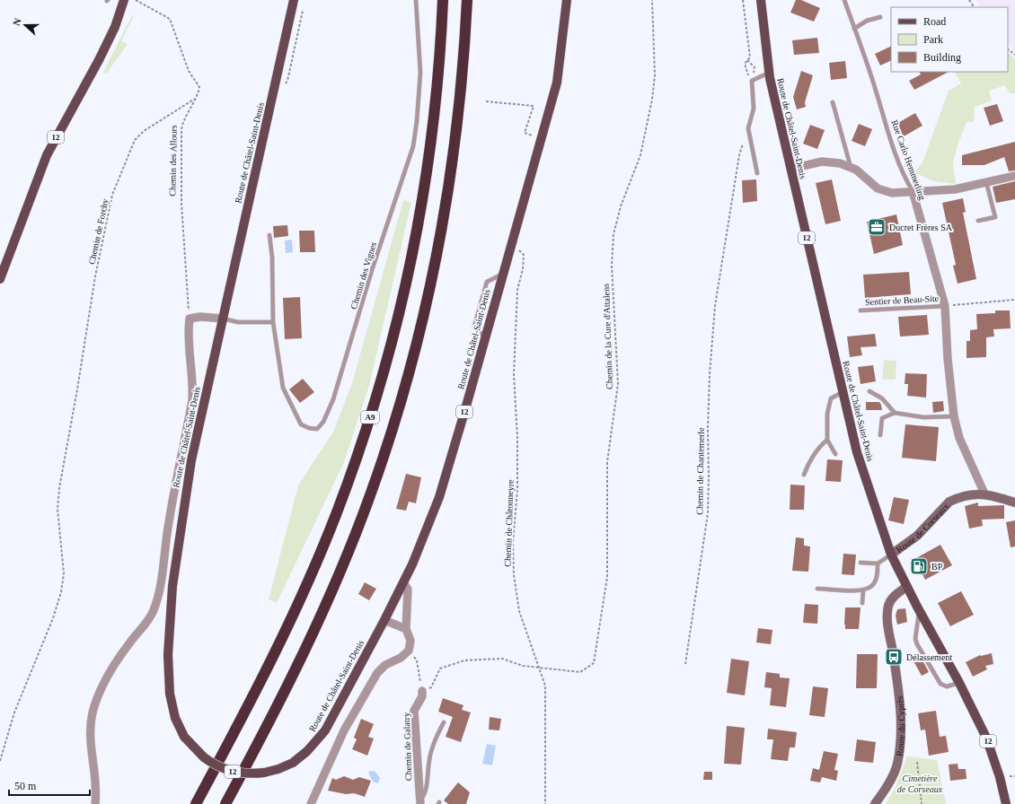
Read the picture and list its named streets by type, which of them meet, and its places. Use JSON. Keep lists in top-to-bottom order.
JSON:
{
  "streets": {
    "highway": ["A9"],
    "main road": ["Route de Châtel-Saint-Denis", "12"],
    "street": [
      "Rue Carlo Hemmerling",
      "Route de Corseaux",
      "Route du Cyprès",
      "Chemin de Galatry"
    ],
    "lane": ["Chemin des Vignes", "Sentier de Beau-Site"],
    "path": [
      "Chemin des Allours",
      "Chemin de Forchy",
      "Chemin de la Cure d'Attalens",
      "Chemin de Chantemerle",
      "Chemin de Châtonneyre"
    ]
  },
  "crossings": [
    ["Route de Châtel-Saint-Denis", "Chemin de Châtonneyre"],
    ["Route de Châtel-Saint-Denis", "Route de Corseaux"],
    ["Route de Châtel-Saint-Denis", "Route du Cyprès"],
    ["Rue Carlo Hemmerling", "Sentier de Beau-Site"],
    ["Rue Carlo Hemmerling", "Route de Corseaux"],
    ["Chemin des Allours", "Chemin de Forchy"],
    ["Chemin de la Cure d'Attalens", "Chemin de Châtonneyre"]
  ],
  "parks": ["Cimetière de Corseaux"],
  "places": {
    "office": ["Ducret Frères SA"],
    "fuel station": ["BP"],
    "bus stop": ["Délassement"]
  },
  "legend": ["Road", "Park", "Building"],
  "scale_bar": "50 m",
  "north": "left"
}
